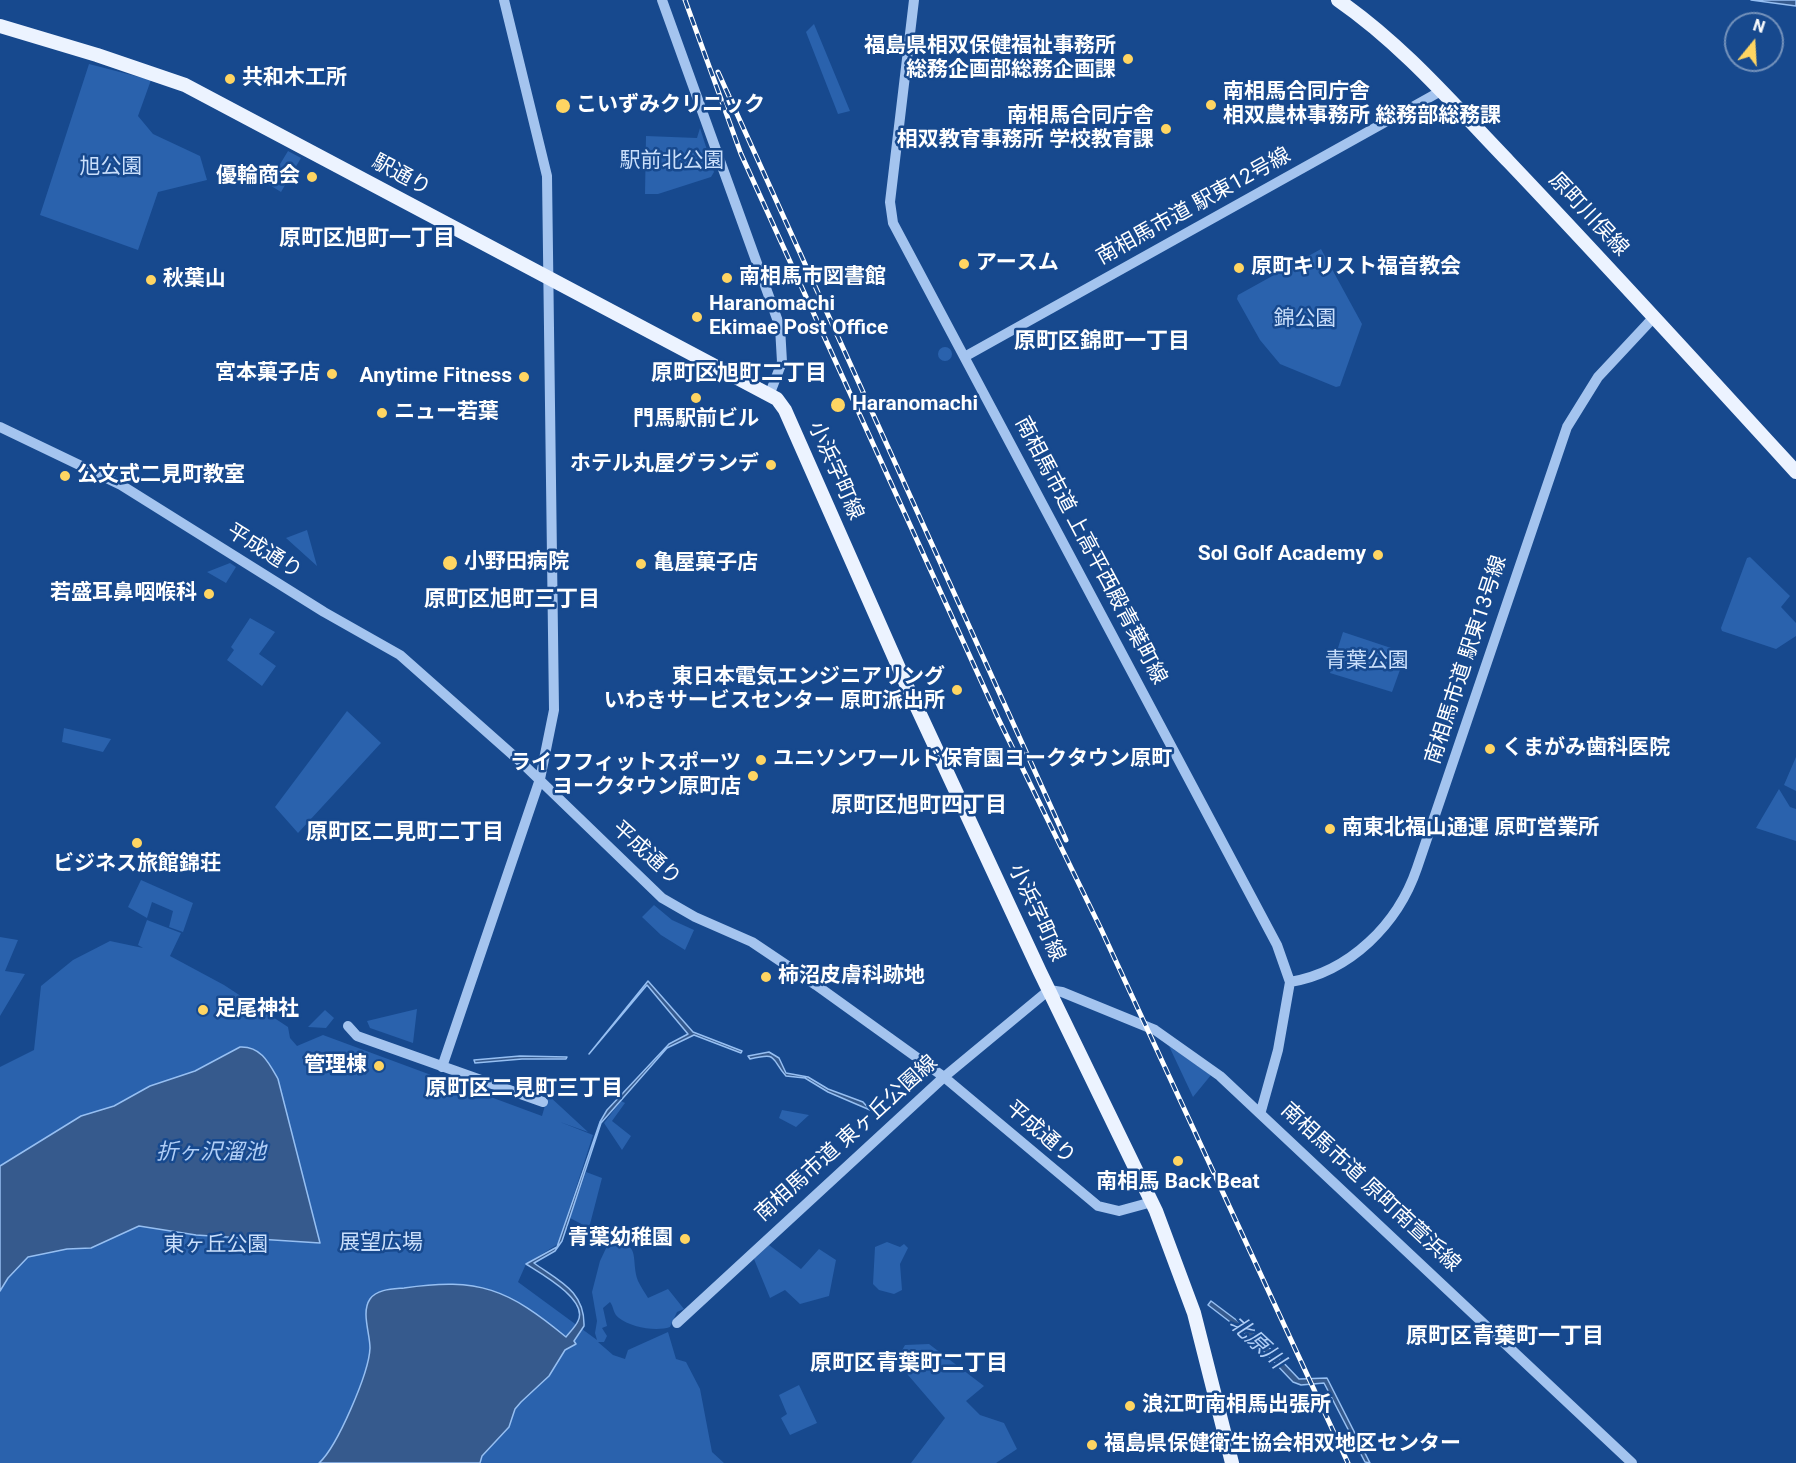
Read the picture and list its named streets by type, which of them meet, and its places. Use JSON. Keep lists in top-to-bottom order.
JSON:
{
  "streets": {
    "main road": ["駅通り", "原町川俣線", "小浜字町線"],
    "street": [
      "南相馬市道 駅東12号線",
      "南相馬市道 上高平西殿青葉町線",
      "平成通り",
      "南相馬市道 駅東13号線",
      "南相馬市道 東ヶ丘公園線",
      "南相馬市道 原町南萱浜線"
    ]
  },
  "crossings": [
    ["駅通り", "小浜字町線"],
    ["南相馬市道 駅東12号線", "原町川俣線"],
    ["南相馬市道 駅東12号線", "南相馬市道 上高平西殿青葉町線"],
    ["原町川俣線", "南相馬市道 駅東13号線"],
    ["小浜字町線", "平成通り"],
    ["小浜字町線", "南相馬市道 東ヶ丘公園線"],
    ["小浜字町線", "南相馬市道 原町南萱浜線"],
    ["南相馬市道 上高平西殿青葉町線", "南相馬市道 駅東13号線"],
    ["南相馬市道 上高平西殿青葉町線", "南相馬市道 原町南萱浜線"],
    ["平成通り", "南相馬市道 東ヶ丘公園線"],
    ["南相馬市道 東ヶ丘公園線", "南相馬市道 原町南萱浜線"]
  ],
  "districts": [
    "原町区旭町一丁目",
    "原町区錦町一丁目",
    "原町区旭町二丁目",
    "原町区旭町三丁目",
    "原町区旭町四丁目",
    "原町区二見町二丁目",
    "原町区二見町三丁目",
    "原町区青葉町一丁目",
    "原町区青葉町二丁目"
  ],
  "water": ["折ヶ沢溜池", "北原川"],
  "parks": [
    "駅前北公園",
    "旭公園",
    "錦公園",
    "青葉公園",
    "展望広場",
    "東ヶ丘公園"
  ],
  "places": [
    "福島県相双保健福祉事務所 総務企画部総務企画課",
    "共和木工所",
    "南相馬合同庁舎 相双農林事務所 総務部総務課",
    "こいずみクリニック",
    "南相馬合同庁舎 相双教育事務所 学校教育課",
    "優輪商会",
    "アースム",
    "原町キリスト福音教会",
    "南相馬市図書館",
    "秋葉山",
    "Haranomachi Ekimae Post Office",
    "宮本菓子店",
    "Anytime Fitness",
    "門馬駅前ビル",
    "Haranomachi",
    "ニュー若葉",
    "ホテル丸屋グランデ",
    "公文式二見町教室",
    "Sol Golf Academy",
    "小野田病院",
    "亀屋菓子店",
    "若盛耳鼻咽喉科",
    "東日本電気エンジニアリング いわきサービスセンター 原町派出所",
    "くまがみ歯科医院",
    "ユニソンワールド保育園ヨークタウン原町",
    "ライフフィットスポーツ ヨークタウン原町店",
    "南東北福山通運 原町営業所",
    "ビジネス旅館錦荘",
    "柿沼皮膚科跡地",
    "足尾神社",
    "管理棟",
    "南相馬 Back Beat",
    "青葉幼稚園",
    "浪江町南相馬出張所",
    "福島県保健衛生協会相双地区センター"
  ],
  "north": "top"
}
